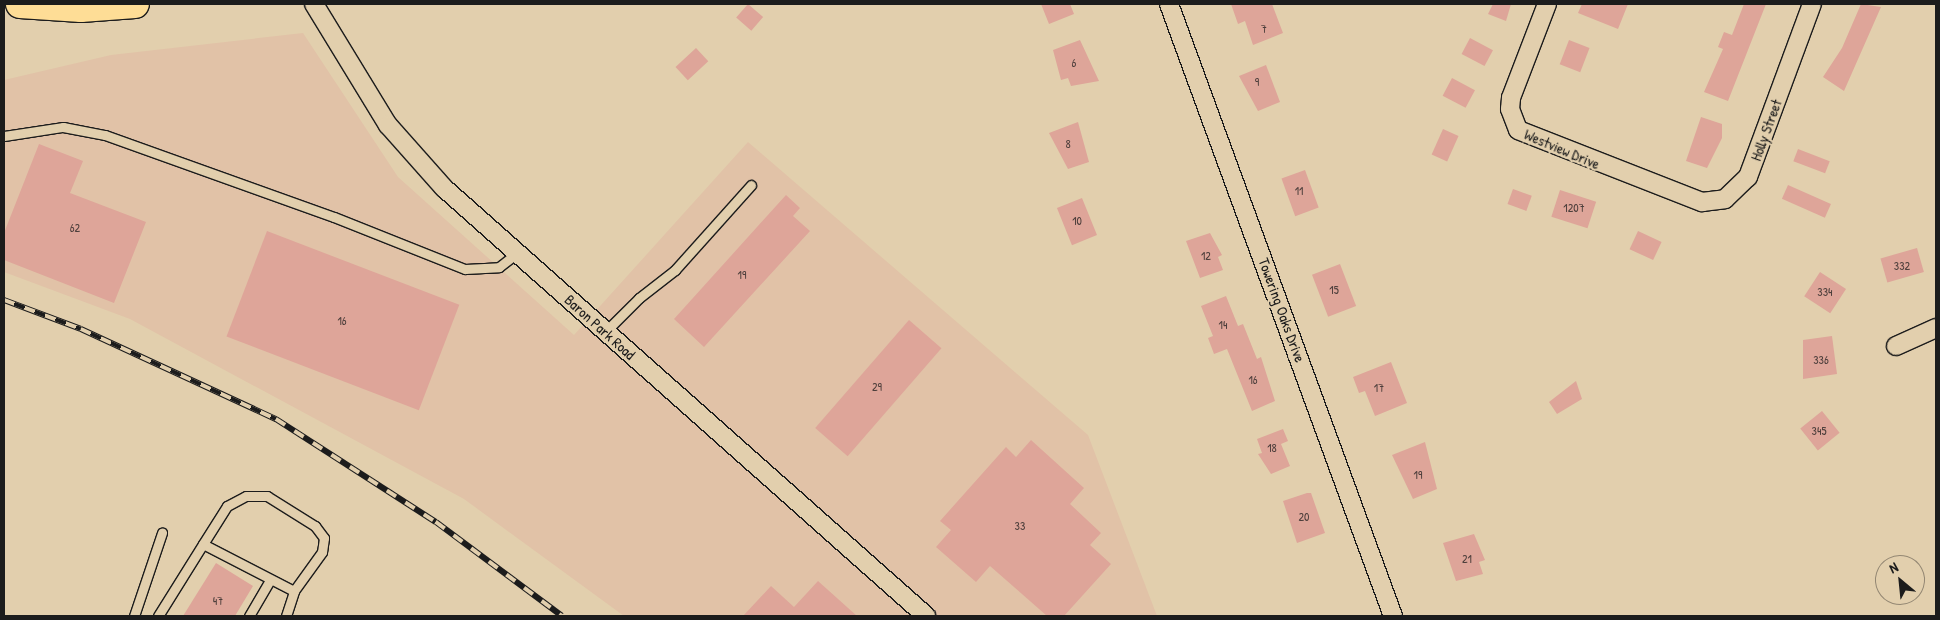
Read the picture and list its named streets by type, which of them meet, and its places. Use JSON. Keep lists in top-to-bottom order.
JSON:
{
  "streets": {
    "street": [
      "Holly Street",
      "Westview Drive",
      "Towering Oaks Drive",
      "Baron Park Road"
    ]
  },
  "crossings": [
    ["Holly Street", "Westview Drive"]
  ],
  "house_numbers": [
    "7",
    "6",
    "9",
    "8",
    "11",
    "1207",
    "10",
    "62",
    "12",
    "332",
    "19",
    "15",
    "334",
    "16",
    "14",
    "336",
    "16",
    "29",
    "17",
    "345",
    "18",
    "19",
    "20",
    "33",
    "21",
    "47"
  ],
  "north": "top left"
}
